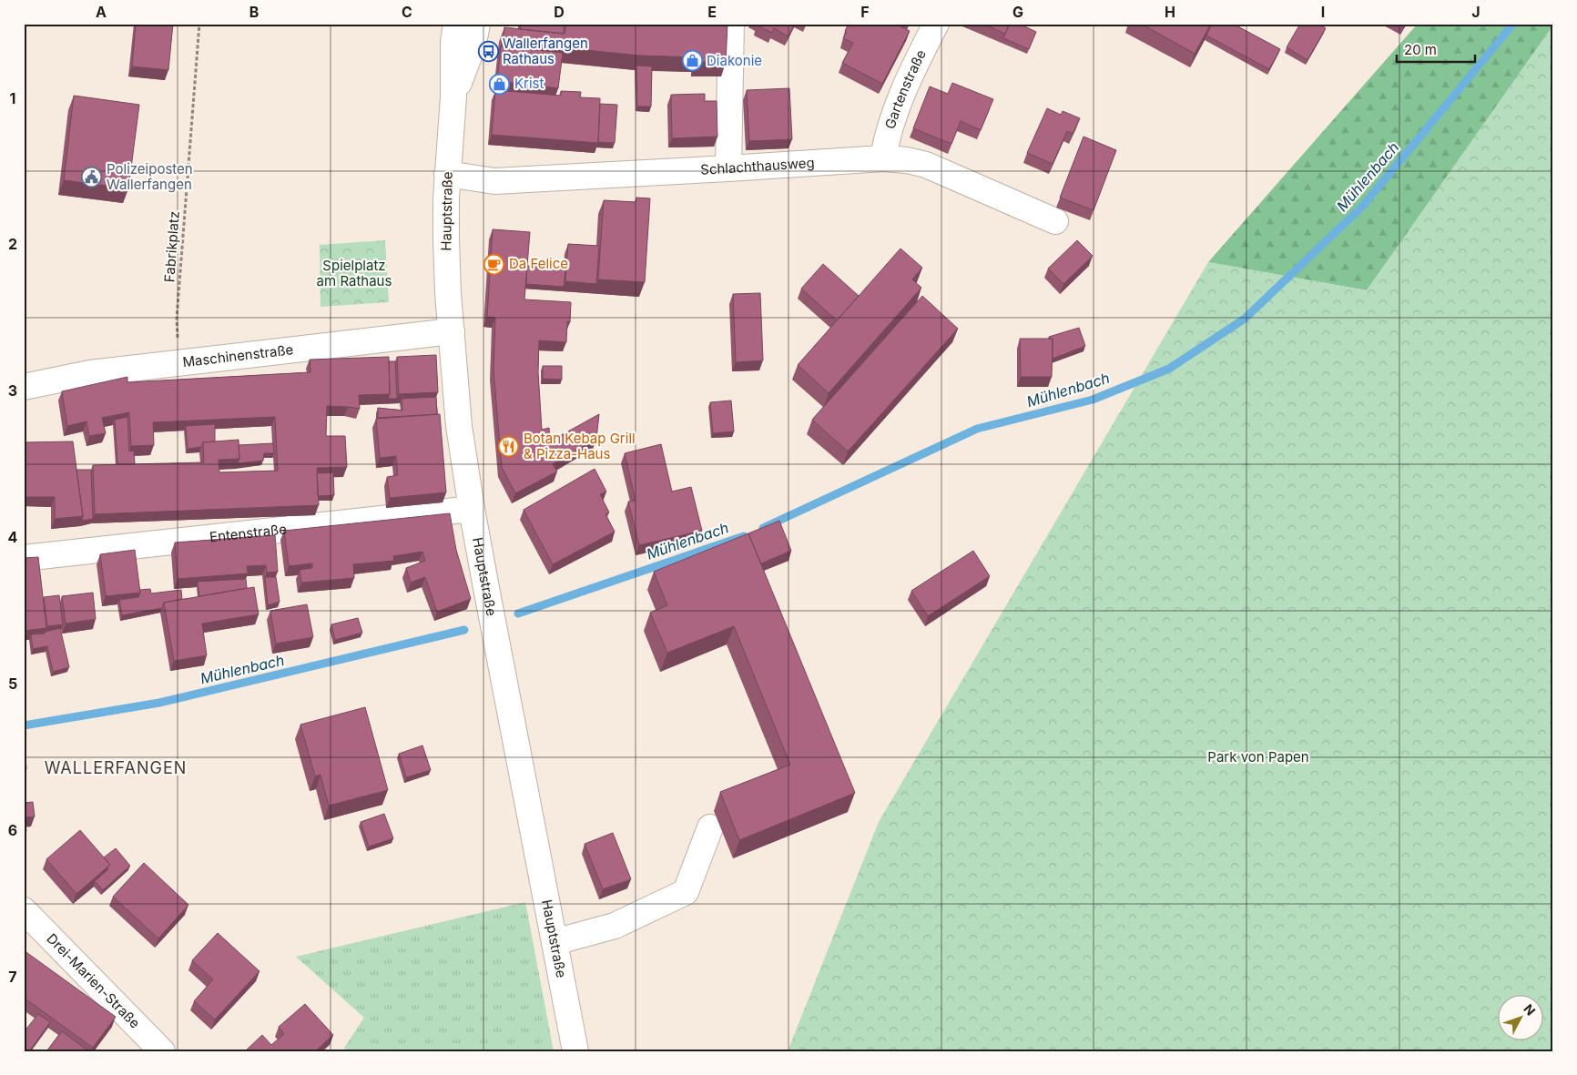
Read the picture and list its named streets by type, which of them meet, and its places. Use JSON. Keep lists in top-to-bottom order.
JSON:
{
  "streets": {
    "street": [
      "Gartenstraße",
      "Schlachthausweg",
      "Hauptstraße",
      "Maschinenstraße",
      "Entenstraße",
      "Drei-Marien-Straße"
    ],
    "path": ["Fabrikplatz"]
  },
  "crossings": [
    ["Gartenstraße", "Schlachthausweg"],
    ["Schlachthausweg", "Hauptstraße"],
    ["Hauptstraße", "Maschinenstraße"],
    ["Hauptstraße", "Entenstraße"],
    ["Fabrikplatz", "Maschinenstraße"]
  ],
  "districts": ["WALLERFANGEN"],
  "water": ["Mühlenbach"],
  "parks": ["Spielplatz am Rathaus", "Park von Papen"],
  "places": {
    "bus stop": ["Wallerfangen Rathaus"],
    "shop": ["Diakonie", "Krist"],
    "public building": ["Polizeiposten Wallerfangen"],
    "cafe": ["Da Felice"],
    "restaurant": ["Botan Kebap Grill & Pizza-Haus"]
  },
  "scale_bar": "20 m",
  "north": "top right",
  "grid": {
    "columns": [
      "A",
      "B",
      "C",
      "D",
      "E",
      "F",
      "G",
      "H",
      "I",
      "J"
    ],
    "rows": [
      "1",
      "2",
      "3",
      "4",
      "5",
      "6",
      "7"
    ]
  }
}
